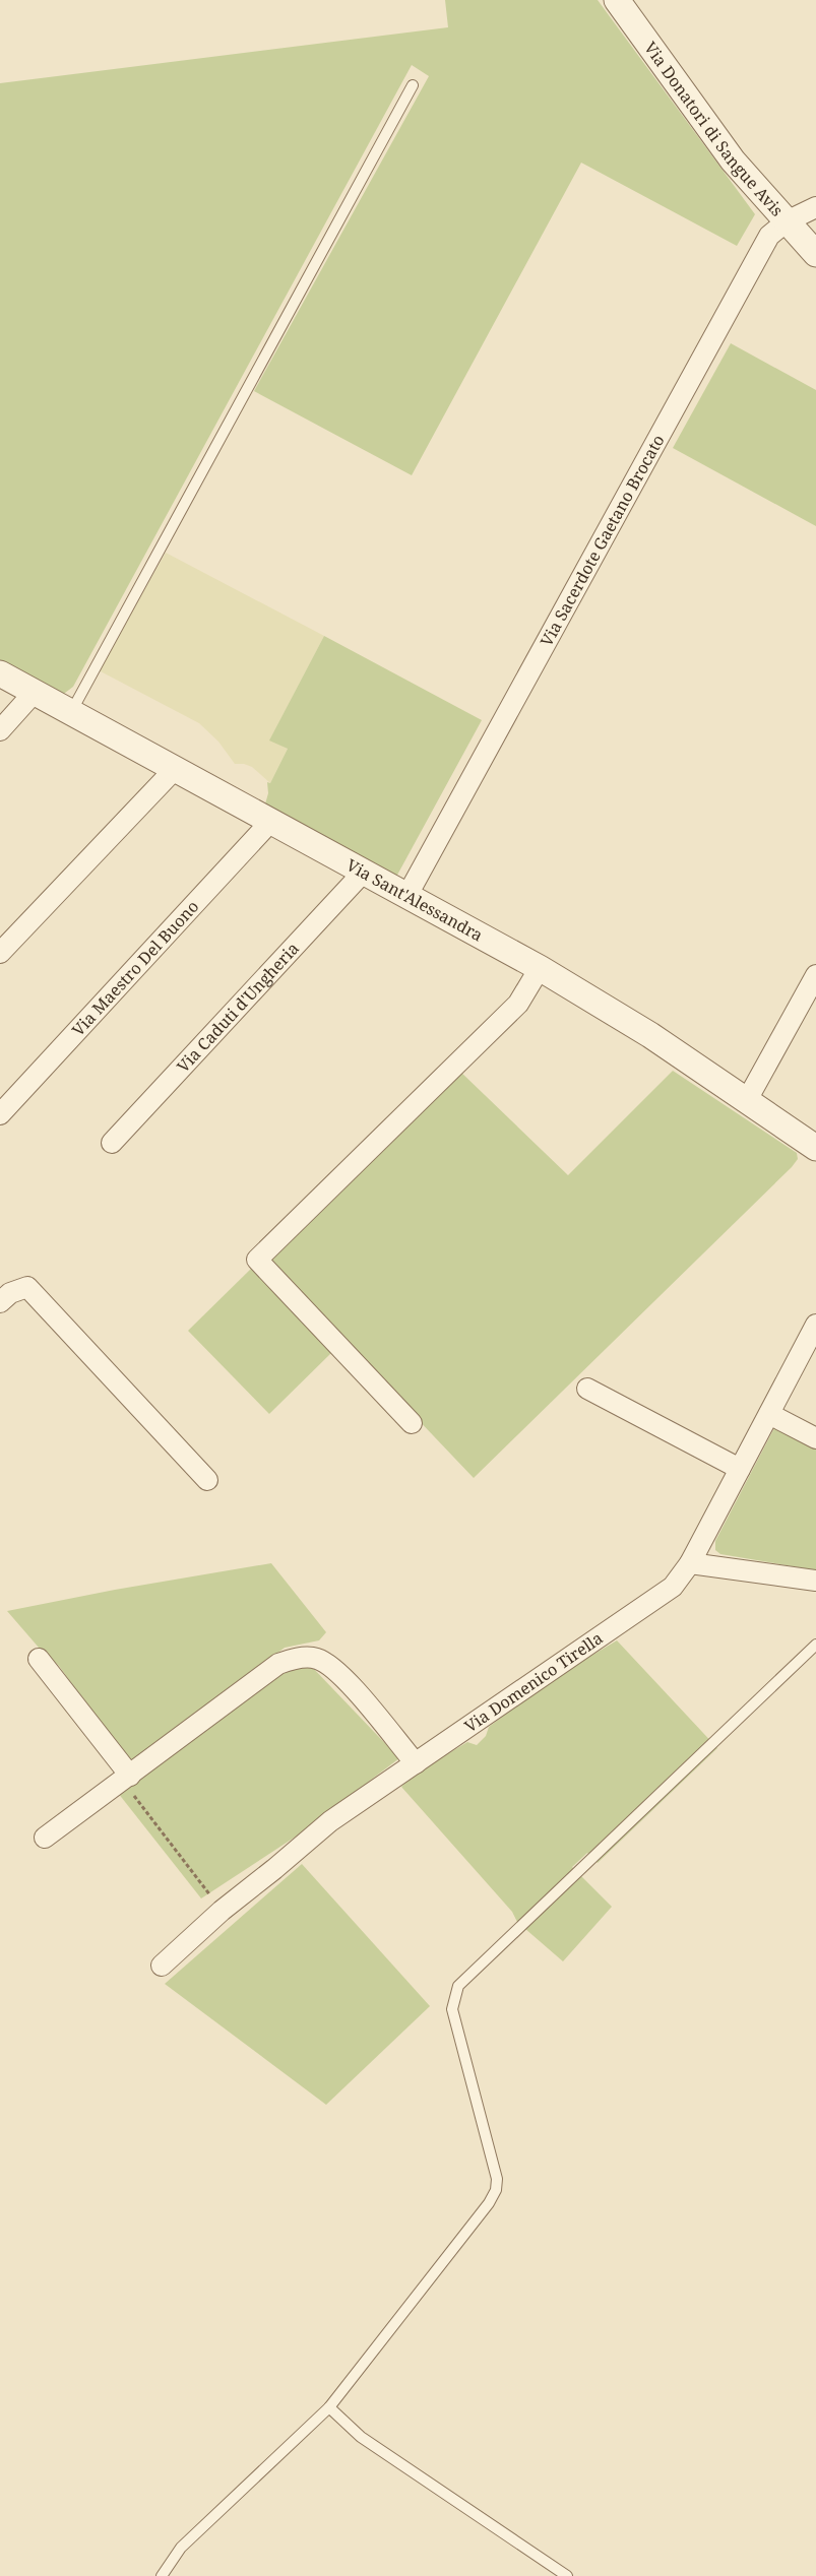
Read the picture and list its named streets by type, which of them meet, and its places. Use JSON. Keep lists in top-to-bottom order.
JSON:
{
  "streets": {
    "street": [
      "Via Donatori di Sangue Avis",
      "Via Sacerdote Gaetano Brocato",
      "Via Sant'Alessandra",
      "Via Maestro Del Buono",
      "Via Caduti d'Ungheria",
      "Via Domenico Tirella"
    ]
  },
  "crossings": [
    ["Via Donatori di Sangue Avis", "Via Sacerdote Gaetano Brocato"],
    ["Via Sacerdote Gaetano Brocato", "Via Sant'Alessandra"],
    ["Via Sant'Alessandra", "Via Maestro Del Buono"],
    ["Via Sant'Alessandra", "Via Caduti d'Ungheria"]
  ]
}
